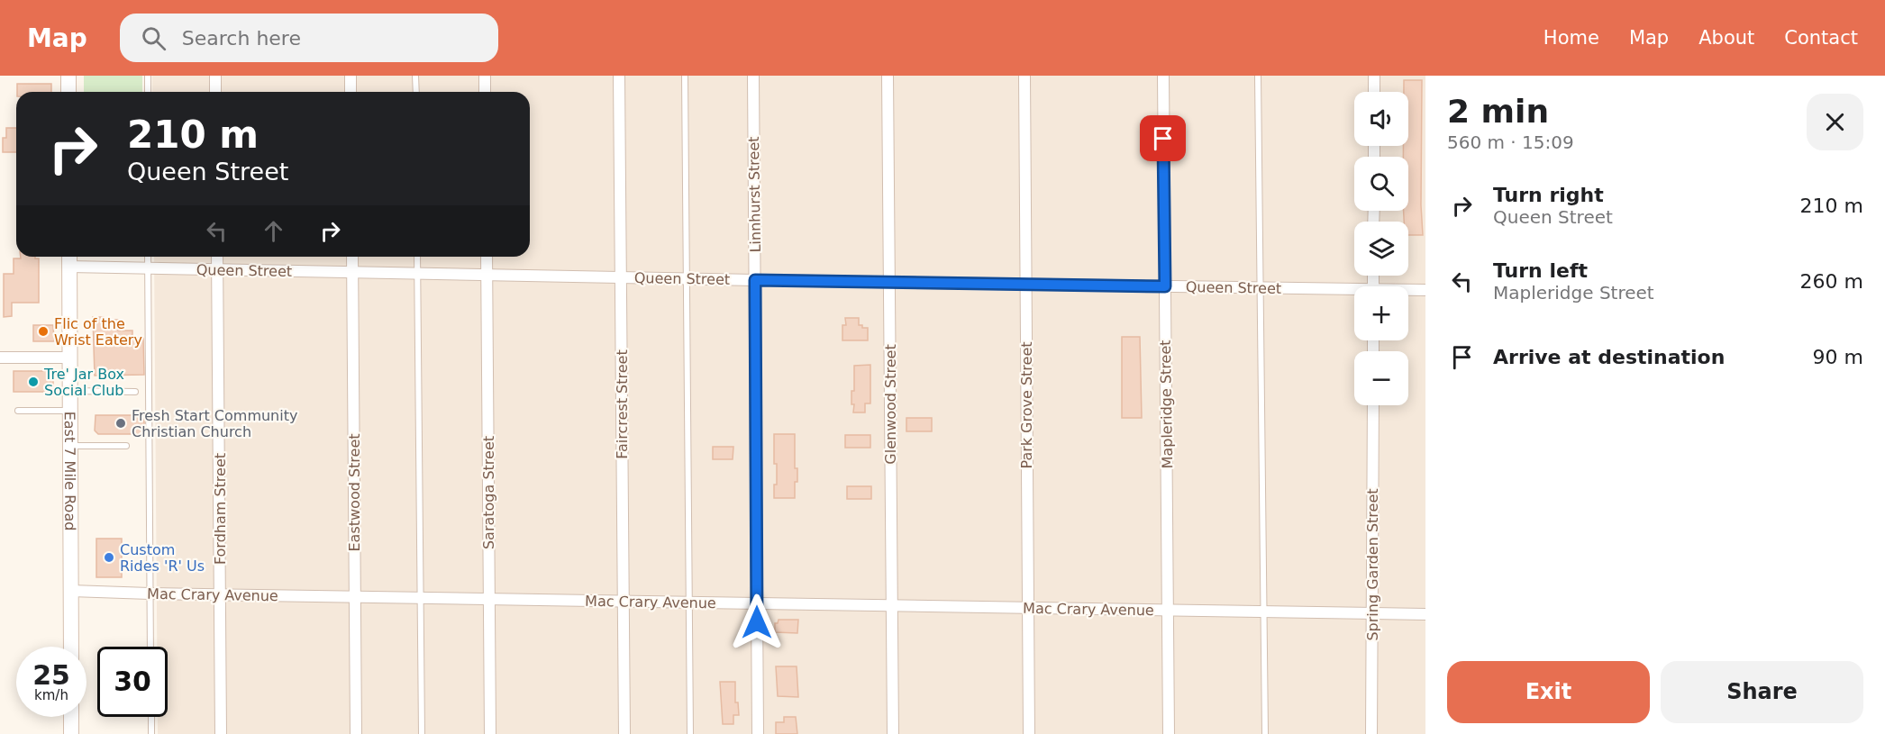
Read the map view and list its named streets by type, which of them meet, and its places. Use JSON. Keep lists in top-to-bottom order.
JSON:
{
  "streets": {
    "main road": ["East 7 Mile Road"],
    "street": [
      "Linnhurst Street",
      "Queen Street",
      "Faircrest Street",
      "Glenwood Street",
      "Mapleridge Street",
      "Park Grove Street",
      "Eastwood Street",
      "Saratoga Street",
      "Fordham Street",
      "Spring Garden Street",
      "Mac Crary Avenue"
    ]
  },
  "crossings": [
    ["Linnhurst Street", "Queen Street"],
    ["Linnhurst Street", "Mac Crary Avenue"],
    ["Queen Street", "Faircrest Street"],
    ["Queen Street", "Glenwood Street"],
    ["Queen Street", "Mapleridge Street"],
    ["Queen Street", "Park Grove Street"],
    ["Queen Street", "East 7 Mile Road"],
    ["Queen Street", "Eastwood Street"],
    ["Queen Street", "Saratoga Street"],
    ["Queen Street", "Fordham Street"],
    ["Faircrest Street", "Mac Crary Avenue"],
    ["Glenwood Street", "Mac Crary Avenue"],
    ["Mapleridge Street", "Mac Crary Avenue"],
    ["Park Grove Street", "Mac Crary Avenue"],
    ["East 7 Mile Road", "Mac Crary Avenue"],
    ["Eastwood Street", "Mac Crary Avenue"],
    ["Saratoga Street", "Mac Crary Avenue"],
    ["Fordham Street", "Mac Crary Avenue"],
    ["Spring Garden Street", "Mac Crary Avenue"]
  ],
  "places": [
    "Flic of the Wrist Eatery",
    "Tre' Jar Box Social Club",
    "Fresh Start Community Christian Church",
    "Custom Rides 'R' Us"
  ],
  "page": {
    "header": "Map",
    "search": "Search here",
    "nav": [
      "Home",
      "Map",
      "About",
      "Contact"
    ],
    "heading": ["2 min", "560 m · 15:09"],
    "map_buttons": ["+", "−"],
    "turn": ["210 m", "Queen Street"],
    "list": [
      {
        "name": "Turn right",
        "note": "Queen Street",
        "value": "210 m"
      },
      {
        "name": "Turn left",
        "note": "Mapleridge Street",
        "value": "260 m"
      },
      {
        "name": "Arrive at destination",
        "value": "90 m"
      }
    ],
    "speed": "25 km/h",
    "limit": "30",
    "buttons": ["Exit", "Share"]
  }
}
